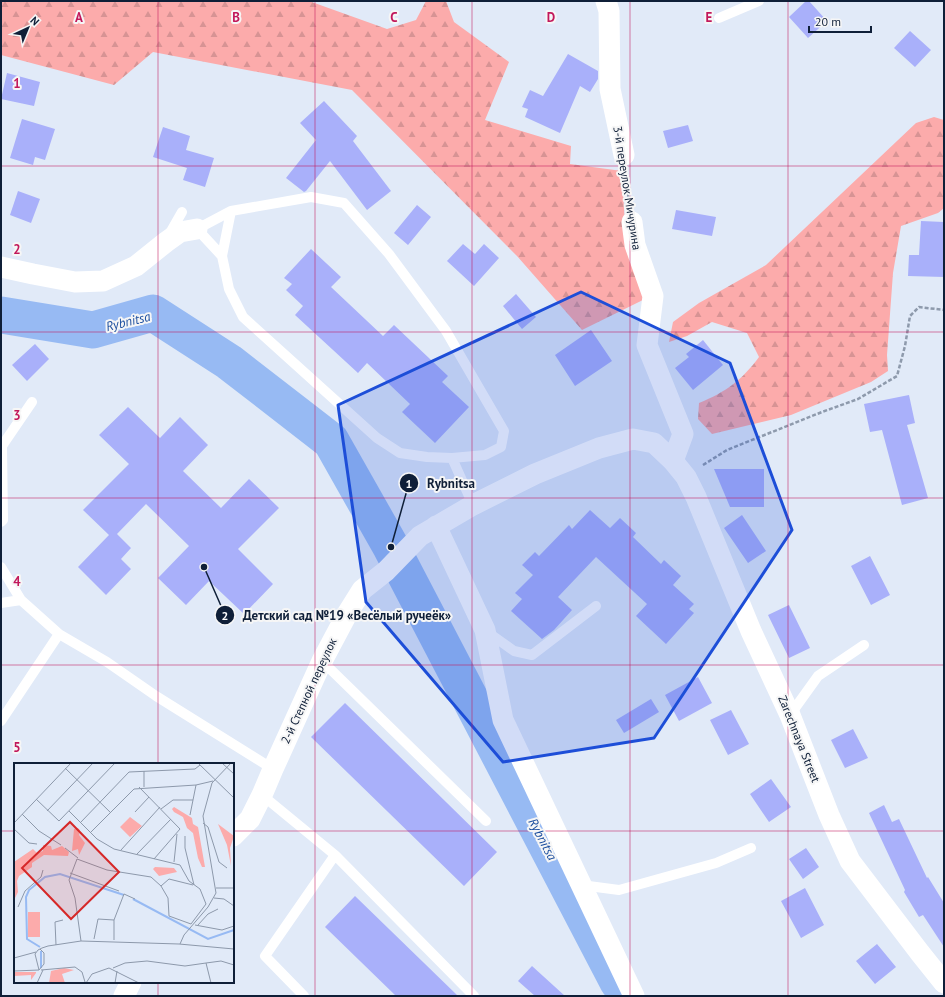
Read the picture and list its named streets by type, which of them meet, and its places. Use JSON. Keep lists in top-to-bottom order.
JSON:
{
  "streets": {
    "street": ["3-й переулок Мичурина", "2-й Степной переулок", "Zarechnaya Street"]
  },
  "crossings": [
    ["3-й переулок Мичурина", "Zarechnaya Street"],
    ["2-й Степной переулок", "Zarechnaya Street"]
  ],
  "water": ["Rybnitsa"],
  "places": ["Rybnitsa", "Детский сад №19 «Весёлый ручеёк»"],
  "scale_bar": "20 m",
  "north": "top right",
  "grid": {
    "columns": [
      "A",
      "B",
      "C",
      "D",
      "E"
    ],
    "rows": [
      "1",
      "2",
      "3",
      "4",
      "5"
    ]
  }
}
